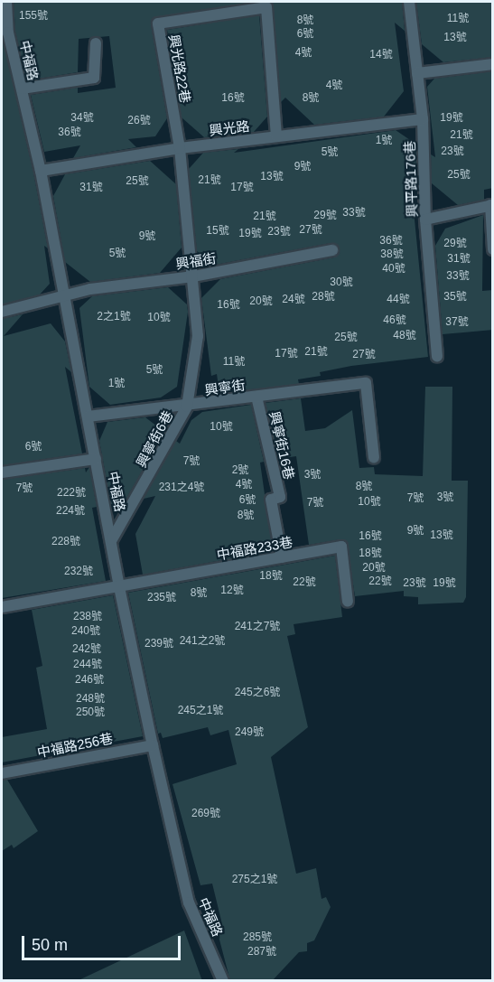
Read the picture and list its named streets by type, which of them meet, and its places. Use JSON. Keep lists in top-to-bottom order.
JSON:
{
  "streets": {
    "lane": [
      "中福路",
      "興光路22巷",
      "興光路",
      "興平路176巷",
      "興福街",
      "興寧街",
      "興寧街6巷",
      "興寧街16巷",
      "中福路233巷",
      "中福路256巷"
    ]
  },
  "crossings": [
    ["中福路", "興光路"],
    ["中福路", "興福街"],
    ["中福路", "興寧街"],
    ["中福路", "興寧街6巷"],
    ["中福路", "中福路233巷"],
    ["中福路", "中福路256巷"],
    ["興光路22巷", "興光路"],
    ["興光路", "興平路176巷"],
    ["興寧街", "興寧街6巷"],
    ["興寧街", "興寧街16巷"],
    ["興寧街16巷", "中福路233巷"]
  ],
  "house_numbers": [
    "155號",
    "11號",
    "8號",
    "6號",
    "13號",
    "4號",
    "14號",
    "4號",
    "16號",
    "8號",
    "34號",
    "19號",
    "26號",
    "36號",
    "21號",
    "1號",
    "23號",
    "5號",
    "9號",
    "25號",
    "13號",
    "21號",
    "25號",
    "31號",
    "17號",
    "33號",
    "29號",
    "21號",
    "27號",
    "15號",
    "23號",
    "19號",
    "9號",
    "36號",
    "29號",
    "5號",
    "38號",
    "31號",
    "40號",
    "33號",
    "30號",
    "28號",
    "35號",
    "24號",
    "44號",
    "20號",
    "16號",
    "2之1號",
    "10號",
    "46號",
    "37號",
    "48號",
    "25號",
    "21號",
    "17號",
    "27號",
    "11號",
    "5號",
    "1號",
    "10號",
    "6號",
    "7號",
    "2號",
    "3號",
    "4號",
    "8號",
    "231之4號",
    "7號",
    "222號",
    "3號",
    "7號",
    "6號",
    "10號",
    "7號",
    "224號",
    "8號",
    "9號",
    "13號",
    "16號",
    "228號",
    "18號",
    "20號",
    "232號",
    "18號",
    "22號",
    "22號",
    "23號",
    "19號",
    "12號",
    "8號",
    "235號",
    "238號",
    "241之7號",
    "240號",
    "241之2號",
    "239號",
    "242號",
    "244號",
    "246號",
    "245之6號",
    "248號",
    "245之1號",
    "250號",
    "249號",
    "269號",
    "275之1號",
    "285號",
    "287號"
  ],
  "scale_bar": "50 m"
}
